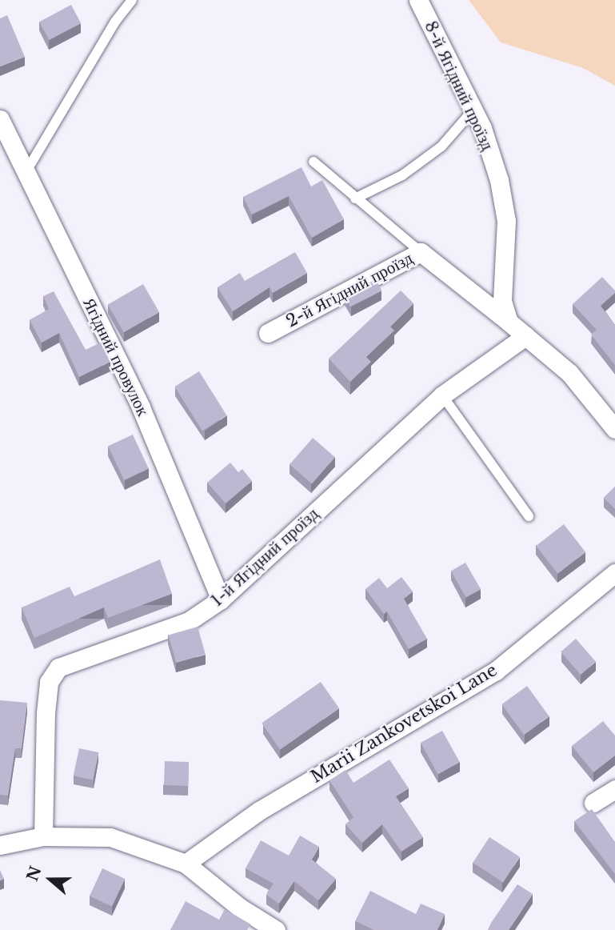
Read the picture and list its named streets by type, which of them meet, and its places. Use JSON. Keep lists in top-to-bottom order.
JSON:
{
  "streets": {
    "street": [
      "8-й Ягідний проїзд",
      "2-й Ягідний проїзд",
      "Ягідний провулок",
      "1-й Ягідний проїзд",
      "Marii Zankovetskoi Lane"
    ]
  },
  "crossings": [
    ["8-й Ягідний проїзд", "2-й Ягідний проїзд"],
    ["Ягідний провулок", "1-й Ягідний проїзд"]
  ],
  "north": "left"
}
